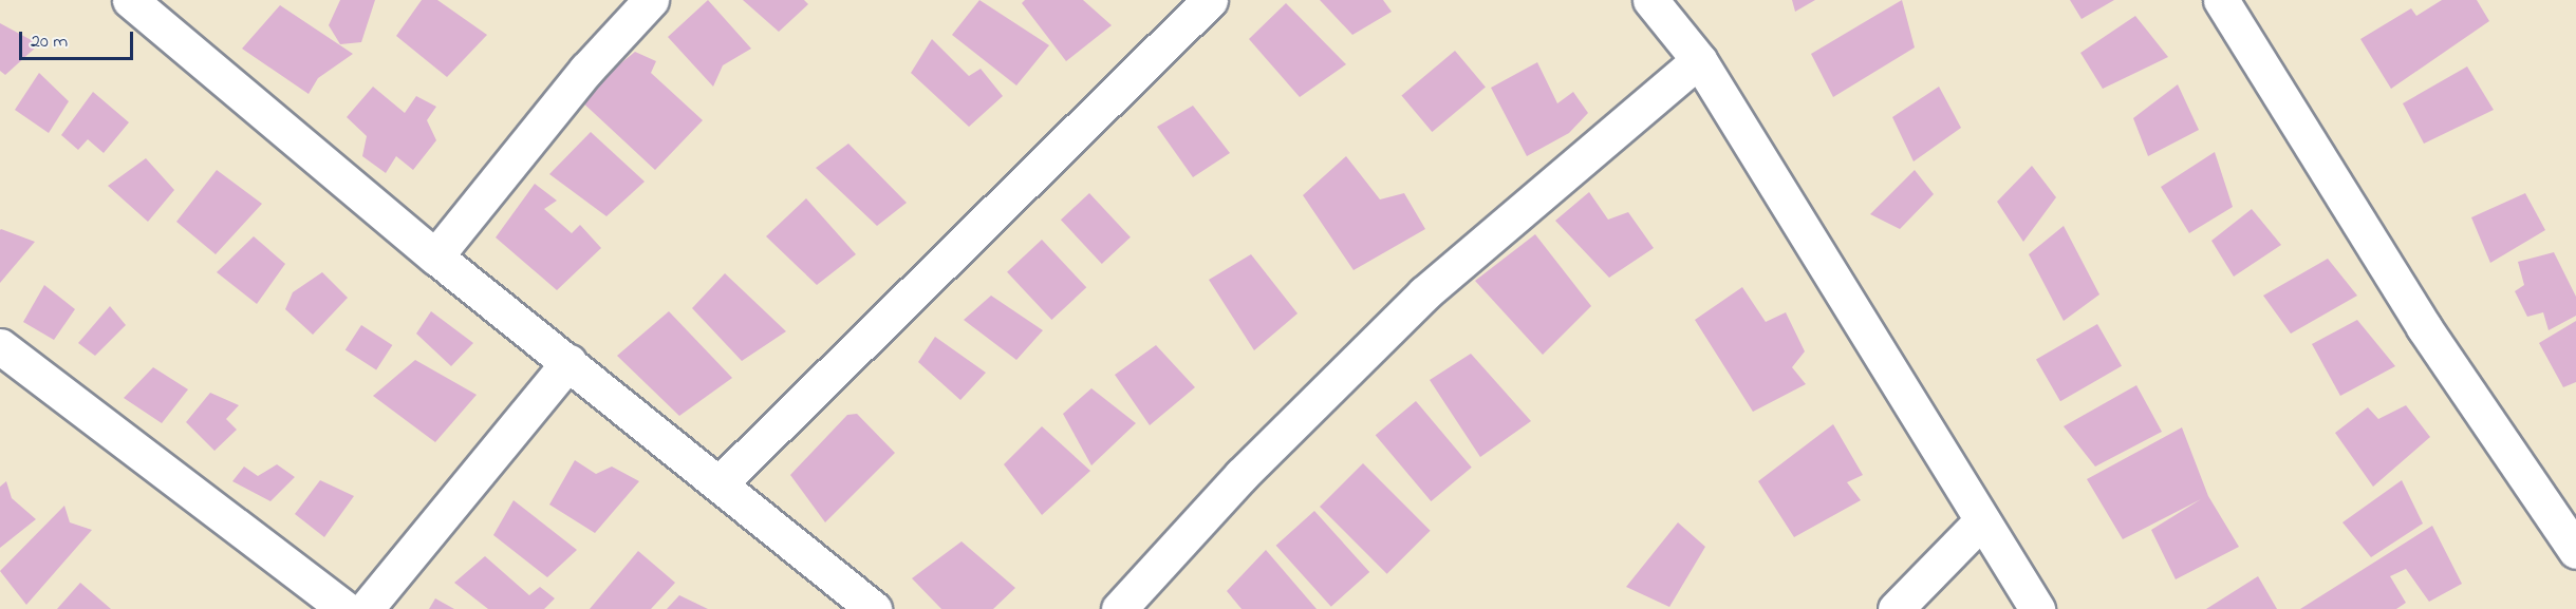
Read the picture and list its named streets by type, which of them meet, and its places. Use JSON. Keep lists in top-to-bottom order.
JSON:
{
  "scale_bar": "20 m"
}
